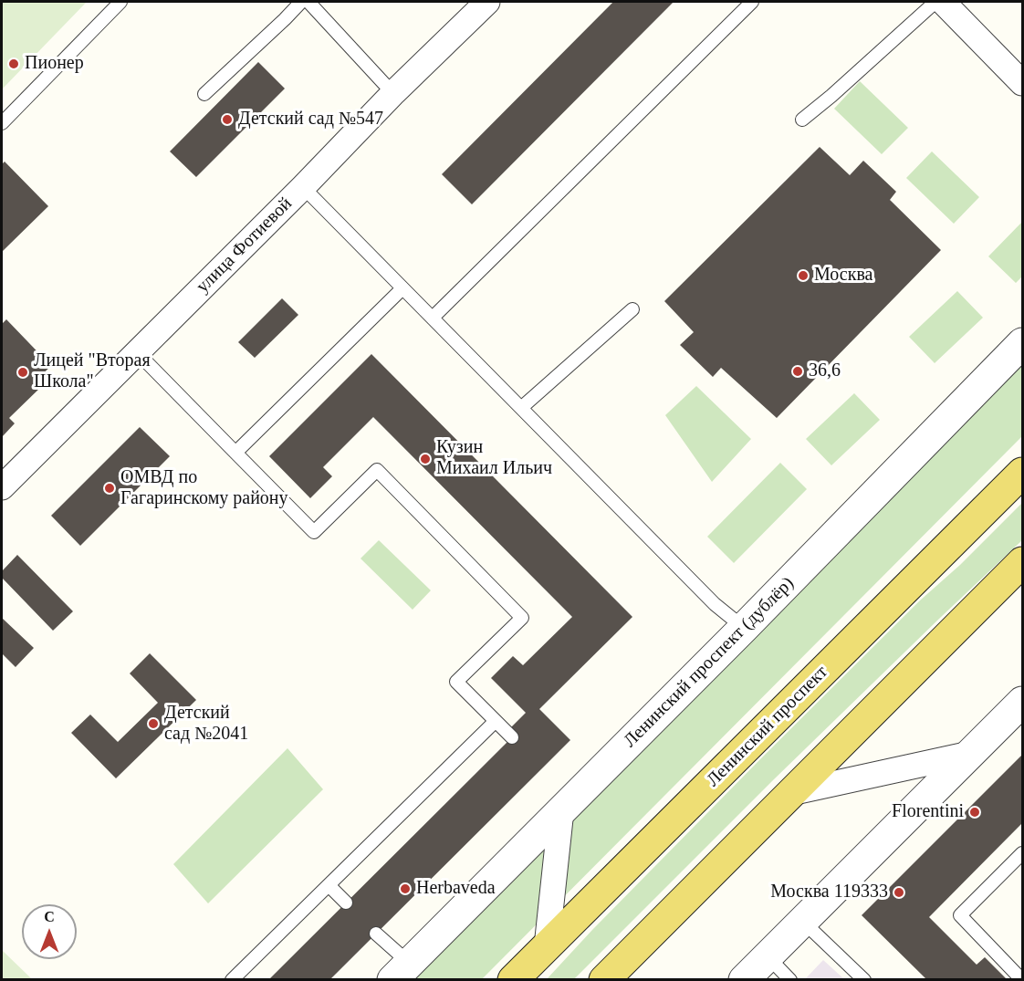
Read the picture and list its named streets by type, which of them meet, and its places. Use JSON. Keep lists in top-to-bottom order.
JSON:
{
  "streets": {
    "main road": ["Ленинский проспект"],
    "street": ["улица Фотиевой", "Ленинский проспект (дублёр)"]
  },
  "places": [
    "Пионер",
    "Детский сад №547",
    "Москва",
    "36,6",
    "Лицей \"Вторая Школа\"",
    "Кузин Михаил Ильич",
    "ОМВД по Гагаринскому району",
    "Детский сад №2041",
    "Florentini",
    "Herbaveda",
    "Москва 119333"
  ],
  "north": "top"
}
